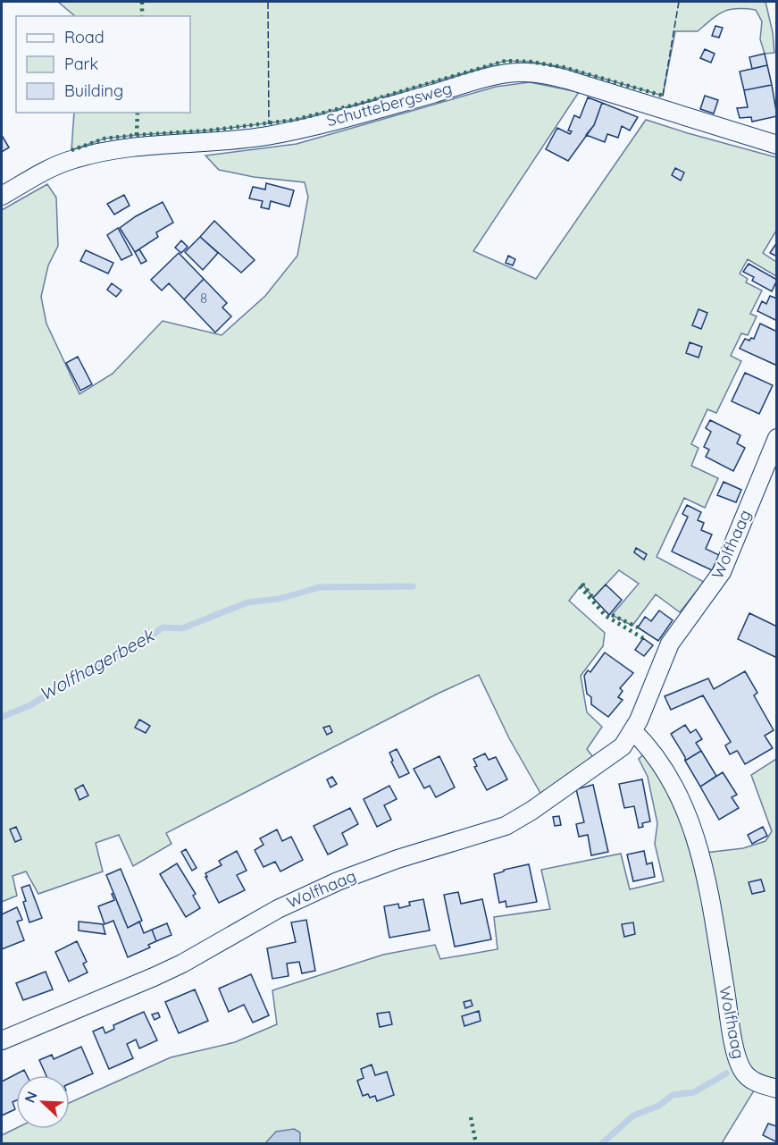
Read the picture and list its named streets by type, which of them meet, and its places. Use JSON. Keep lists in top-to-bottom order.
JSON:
{
  "streets": {
    "street": ["Schuttebergsweg", "Wolfhaag"]
  },
  "water": ["Wolfhagerbeek"],
  "house_numbers": ["8"],
  "legend": ["Road", "Park", "Building"],
  "north": "top left"
}
